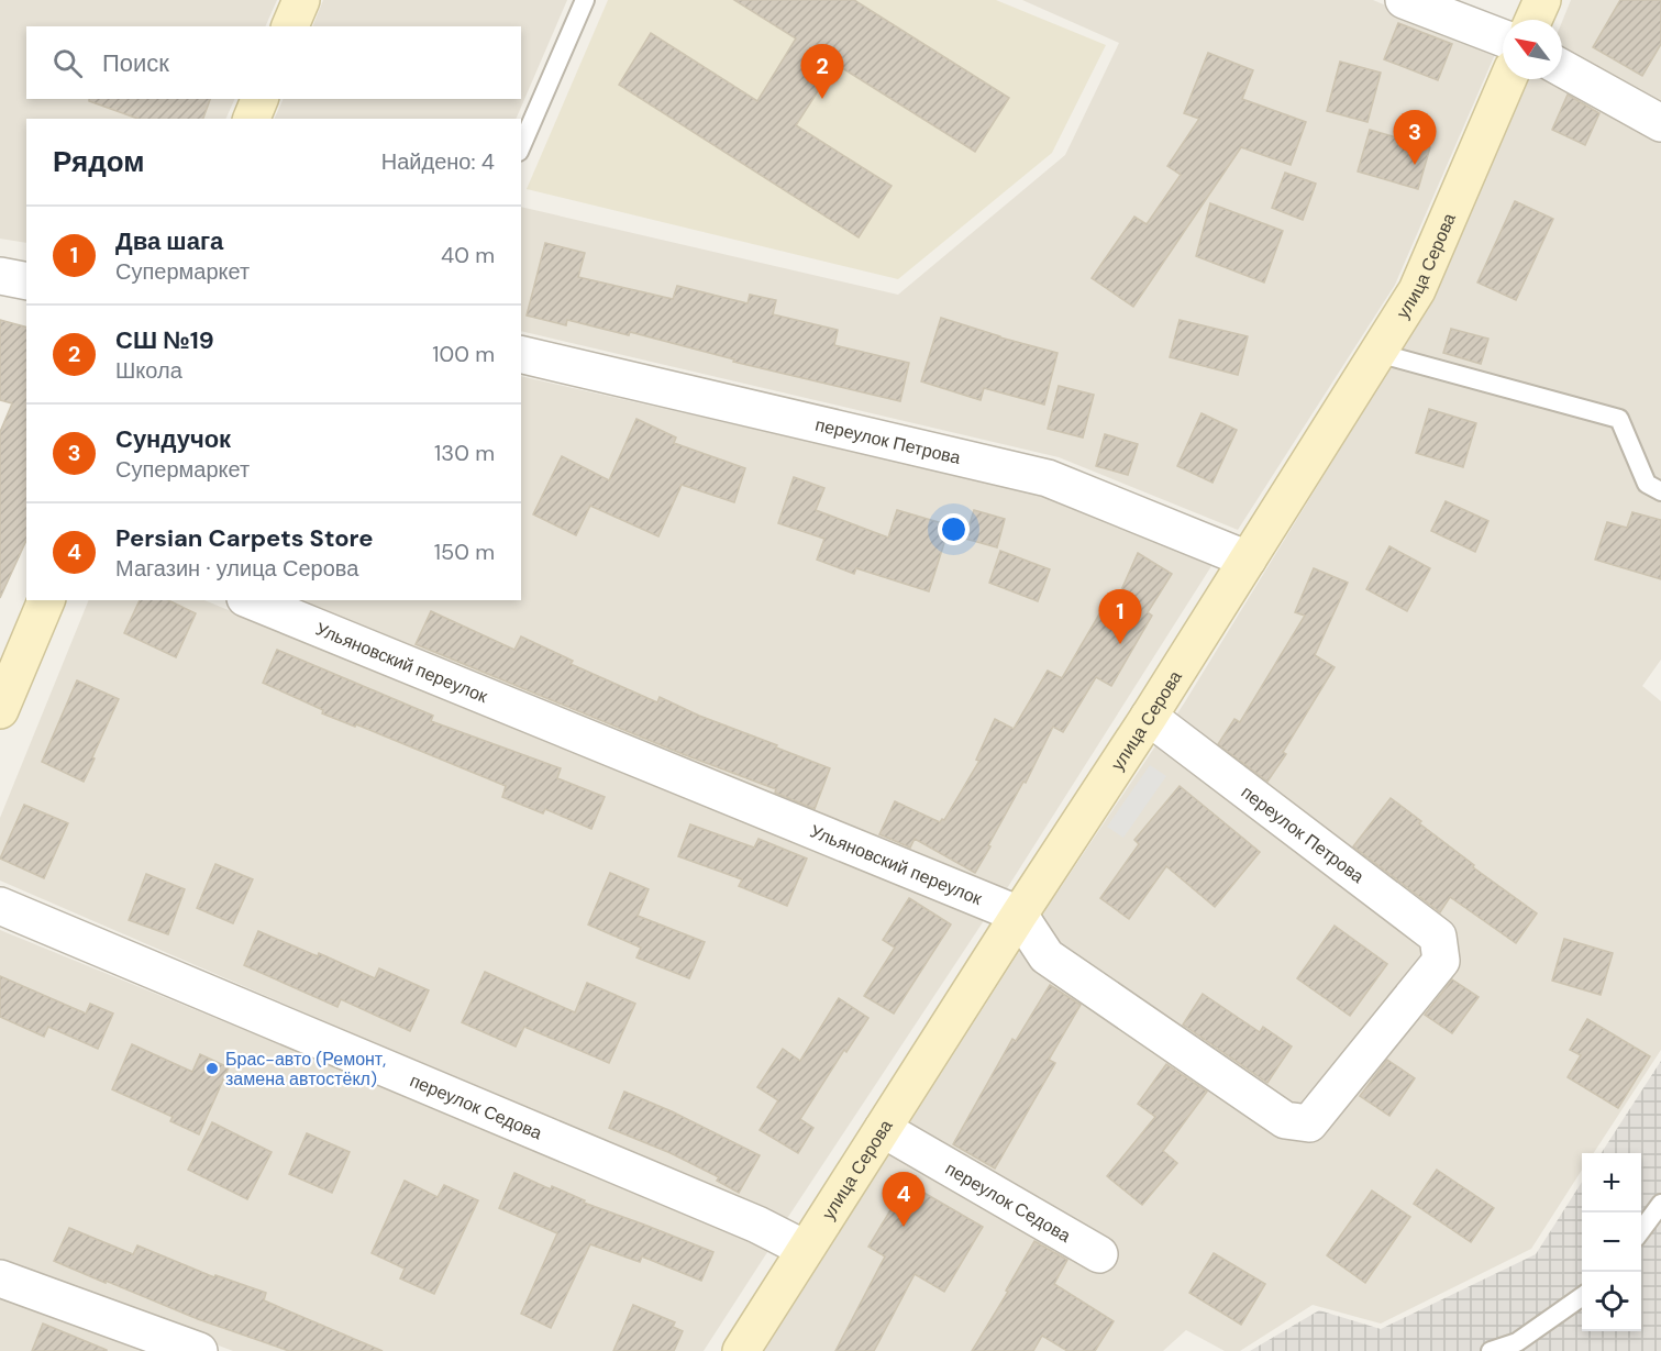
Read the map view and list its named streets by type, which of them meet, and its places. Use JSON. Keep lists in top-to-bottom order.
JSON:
{
  "streets": {
    "main road": ["улица Серова"],
    "street": ["переулок Петрова", "Ульяновский переулок", "переулок Седова"]
  },
  "crossings": [
    ["улица Серова", "переулок Петрова"],
    ["улица Серова", "Ульяновский переулок"],
    ["улица Серова", "переулок Седова"],
    ["переулок Петрова", "Ульяновский переулок"]
  ],
  "places": ["Брас-авто (Ремонт, замена автостёкл)"],
  "north": "top left",
  "page": {
    "search": "Поиск",
    "pins": [
      "2",
      "3",
      "1",
      "4"
    ],
    "heading": ["Рядом", "Найдено: 4"],
    "list": [
      {
        "mark": "1",
        "name": "Два шага",
        "note": "Супермаркет",
        "value": "40 m"
      },
      {
        "mark": "2",
        "name": "СШ №19",
        "note": "Школа",
        "value": "100 m"
      },
      {
        "mark": "3",
        "name": "Сундучок",
        "note": "Супермаркет",
        "value": "130 m"
      },
      {
        "mark": "4",
        "name": "Persian Carpets Store",
        "note": "Магазин · улица Серова",
        "value": "150 m"
      }
    ],
    "map_buttons": ["+", "−"]
  }
}
